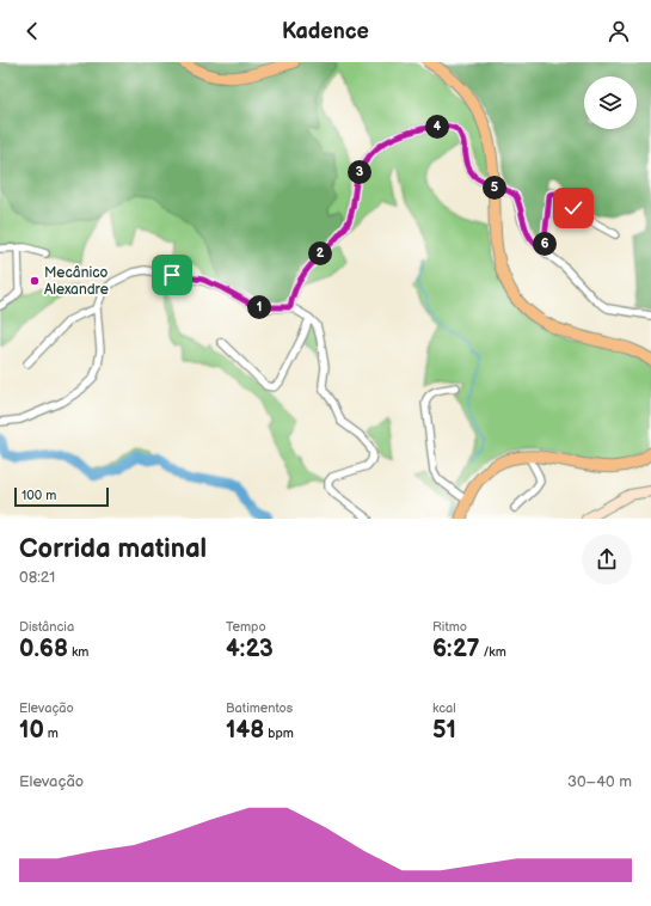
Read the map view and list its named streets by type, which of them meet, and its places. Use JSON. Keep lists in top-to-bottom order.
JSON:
{
  "places": ["Mecânico Alexandre"],
  "scale_bar": "100 m",
  "page": {
    "header": "Kadence",
    "pins": [
      "4",
      "3",
      "5",
      "6",
      "2",
      "1"
    ],
    "scale": "100 m",
    "heading": ["Corrida matinal", "08:21"],
    "stats": [
      ["Distância", "0.68 km"],
      ["Tempo", "4:23"],
      ["Ritmo", "6:27 /km"],
      ["Elevação", "10 m"],
      ["Batimentos", "148 bpm"],
      ["kcal", "51"]
    ],
    "chart": ["Elevação", "30–40 m"]
  }
}
